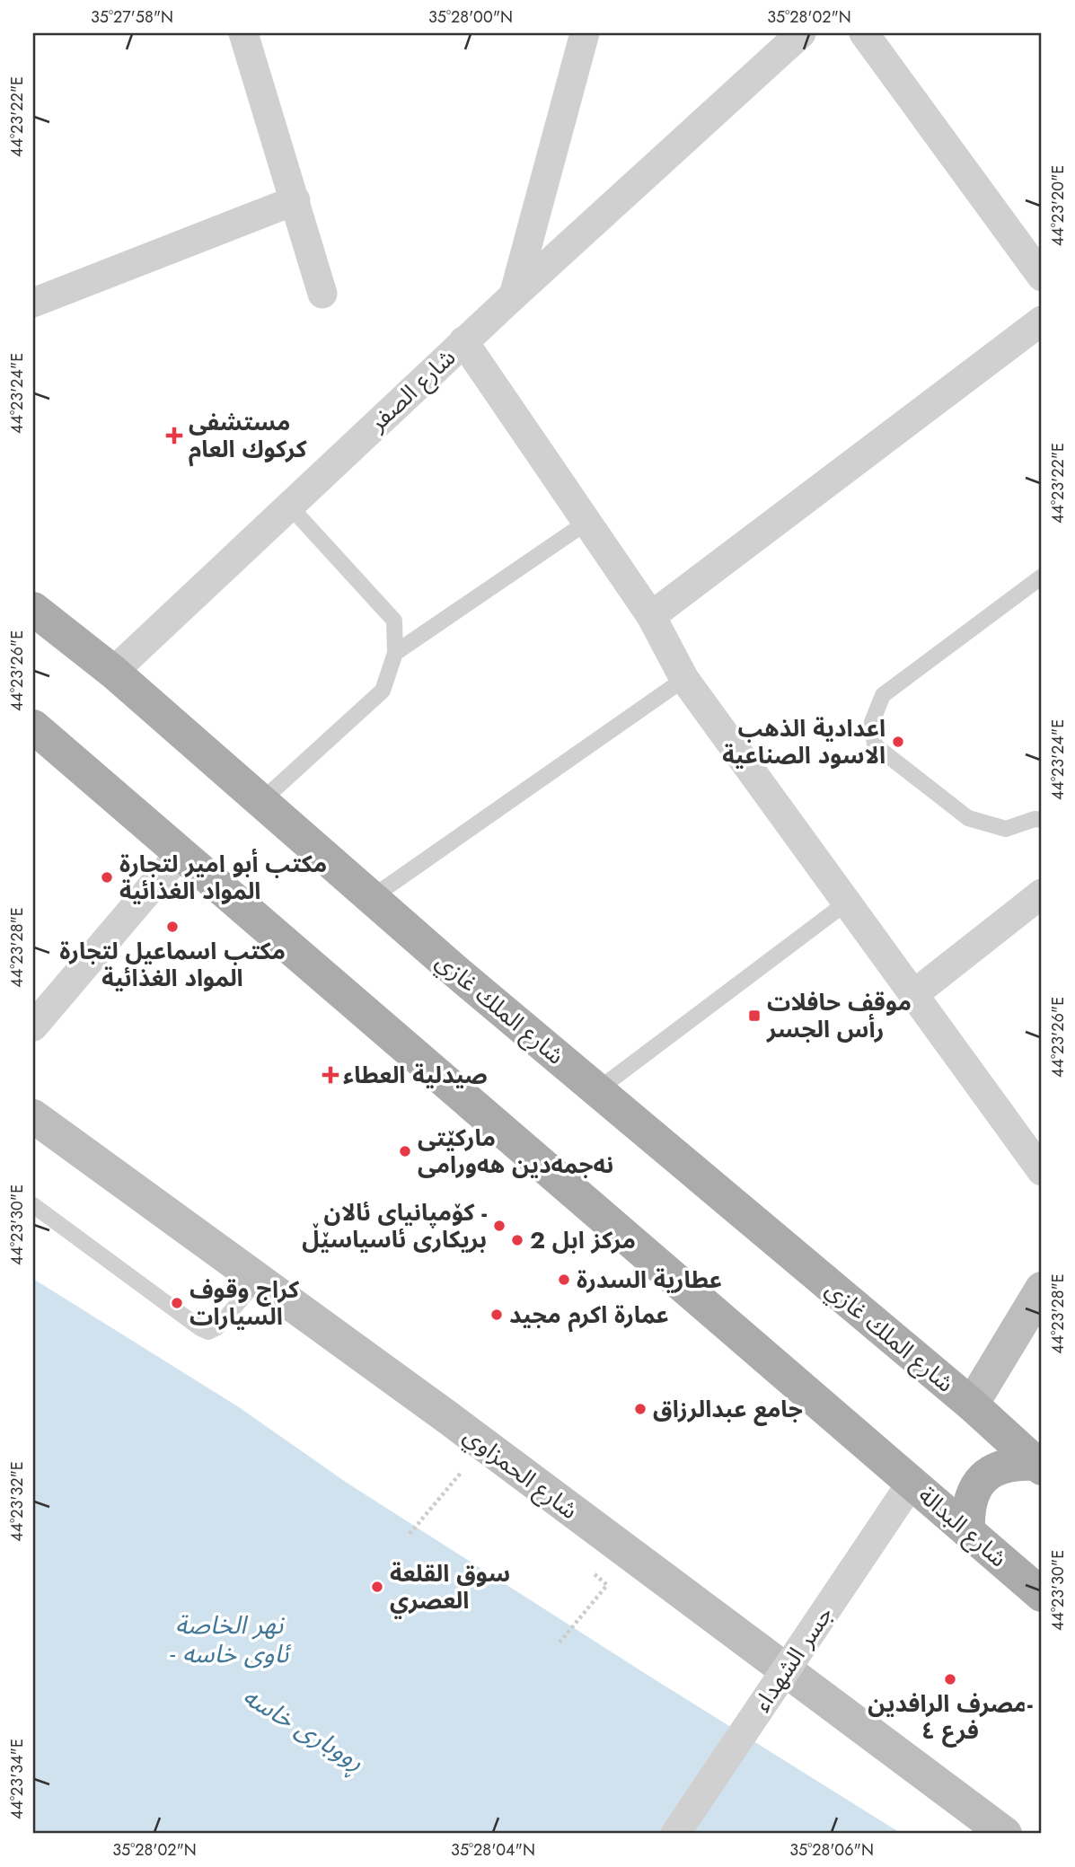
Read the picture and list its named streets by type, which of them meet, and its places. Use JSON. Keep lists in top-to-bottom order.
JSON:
{
  "streets": {
    "main road": ["شارع الملك غازي", "شارع البدالة"],
    "street": ["شارع الصفر", "شارع الحمزاوي", "جسر الشهداء"]
  },
  "crossings": [
    ["شارع الصفر", "شارع الملك غازي"],
    ["شارع البدالة", "جسر الشهداء"]
  ],
  "water": ["نهر الخاصة - ئاوی خاسە", "ڕووباری خاسە"],
  "places": {
    "health": ["مستشفى كركوك العام", "صيدلية العطاء"],
    "other": [
      "اعدادية الذهب الاسود الصناعية",
      "مكتب أبو امير لتجارة المواد الغذائية",
      "مكتب اسماعيل لتجارة المواد الغذائية",
      "مارکێتی نەجمەدین هەورامی",
      "کۆمپانیای ئالان - بریکاری ئاسیاسێڵ",
      "مركز ابل 2",
      "عطارية السدرة",
      "كراج وقوف السيارات",
      "عمارة اكرم مجيد",
      "جامع عبدالرزاق",
      "سوق القلعة العصري",
      "مصرف الرافدين- فرع ٤"
    ],
    "transit": ["موقف حافلات رأس الجسر"]
  },
  "coordinates": [
    "35°27'58\"N",
    "35°28'00\"N",
    "35°28'02\"N",
    "44°23'22\"E",
    "44°23'20\"E",
    "44°23'24\"E",
    "44°23'26\"E",
    "44°23'28\"E",
    "44°23'30\"E",
    "44°23'32\"E",
    "44°23'34\"E",
    "35°28'04\"N",
    "35°28'06\"N"
  ]
}
